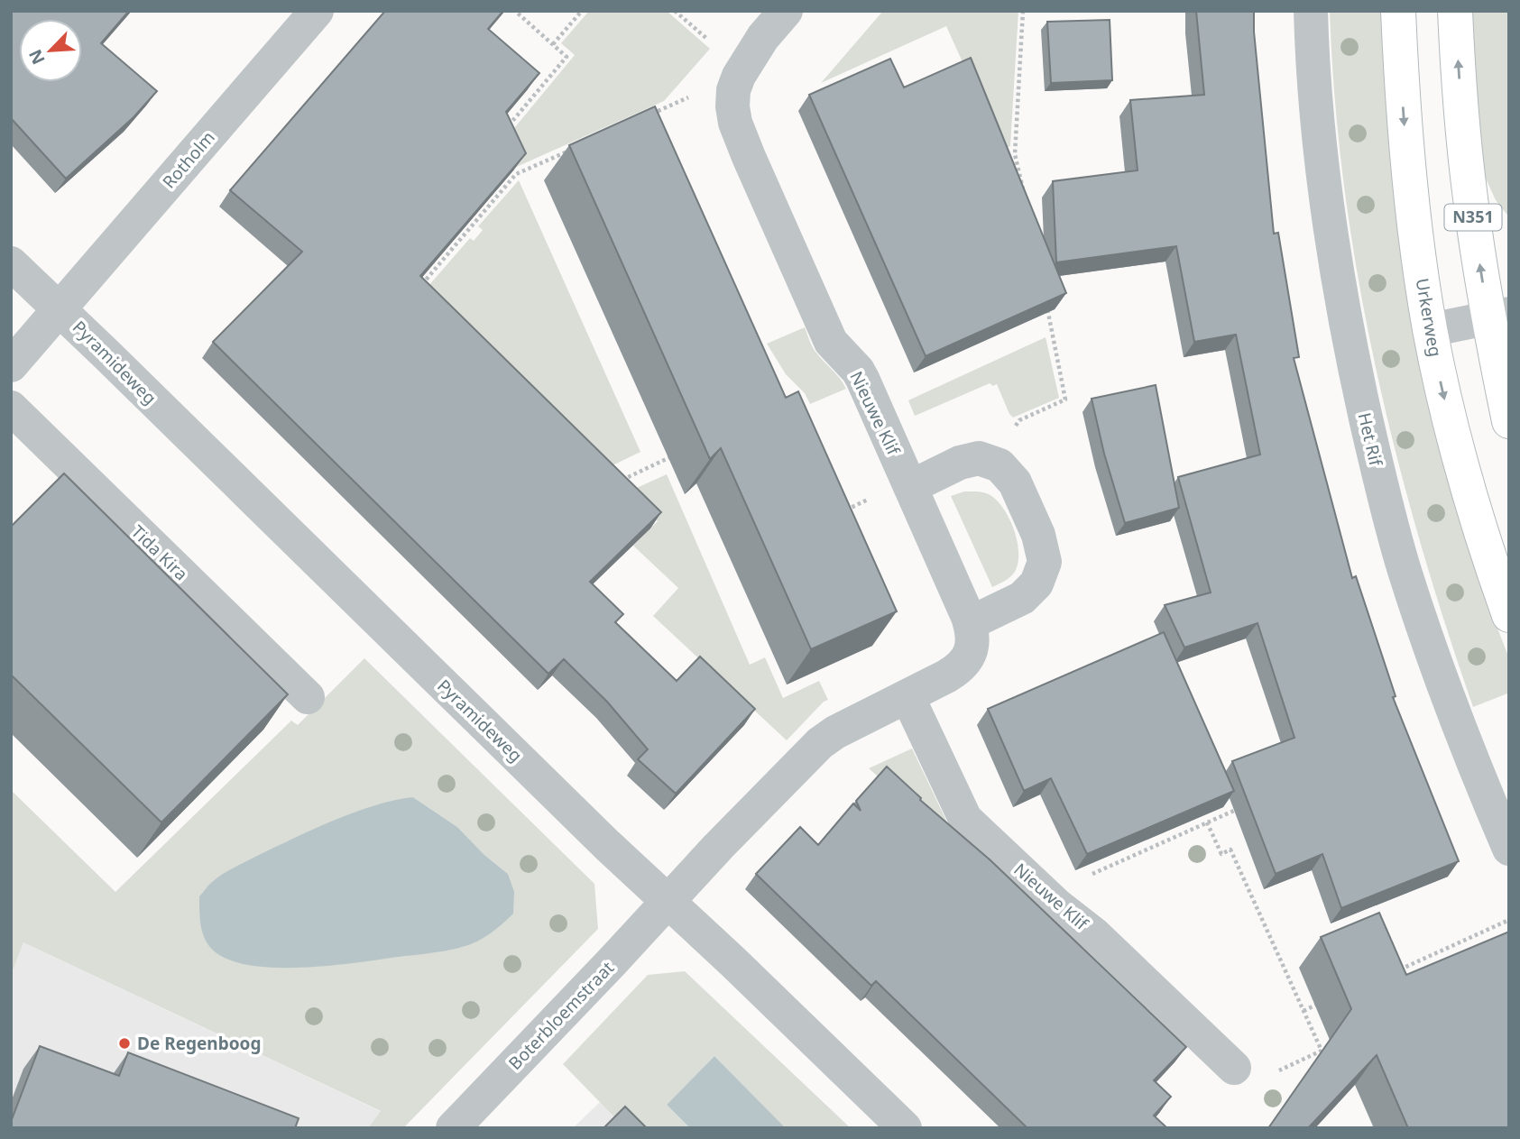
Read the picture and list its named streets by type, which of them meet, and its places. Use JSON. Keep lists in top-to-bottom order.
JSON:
{
  "streets": {
    "main road": ["N351", "Urkerweg"],
    "street": [
      "Rotholm",
      "Pyramideweg",
      "Nieuwe Klif",
      "Het Rif",
      "Tida Kira",
      "Boterbloemstraat"
    ]
  },
  "crossings": [
    ["Rotholm", "Pyramideweg"],
    ["Pyramideweg", "Nieuwe Klif"],
    ["Pyramideweg", "Boterbloemstraat"],
    ["Nieuwe Klif", "Boterbloemstraat"]
  ],
  "places": ["De Regenboog"],
  "north": "bottom left"
}
